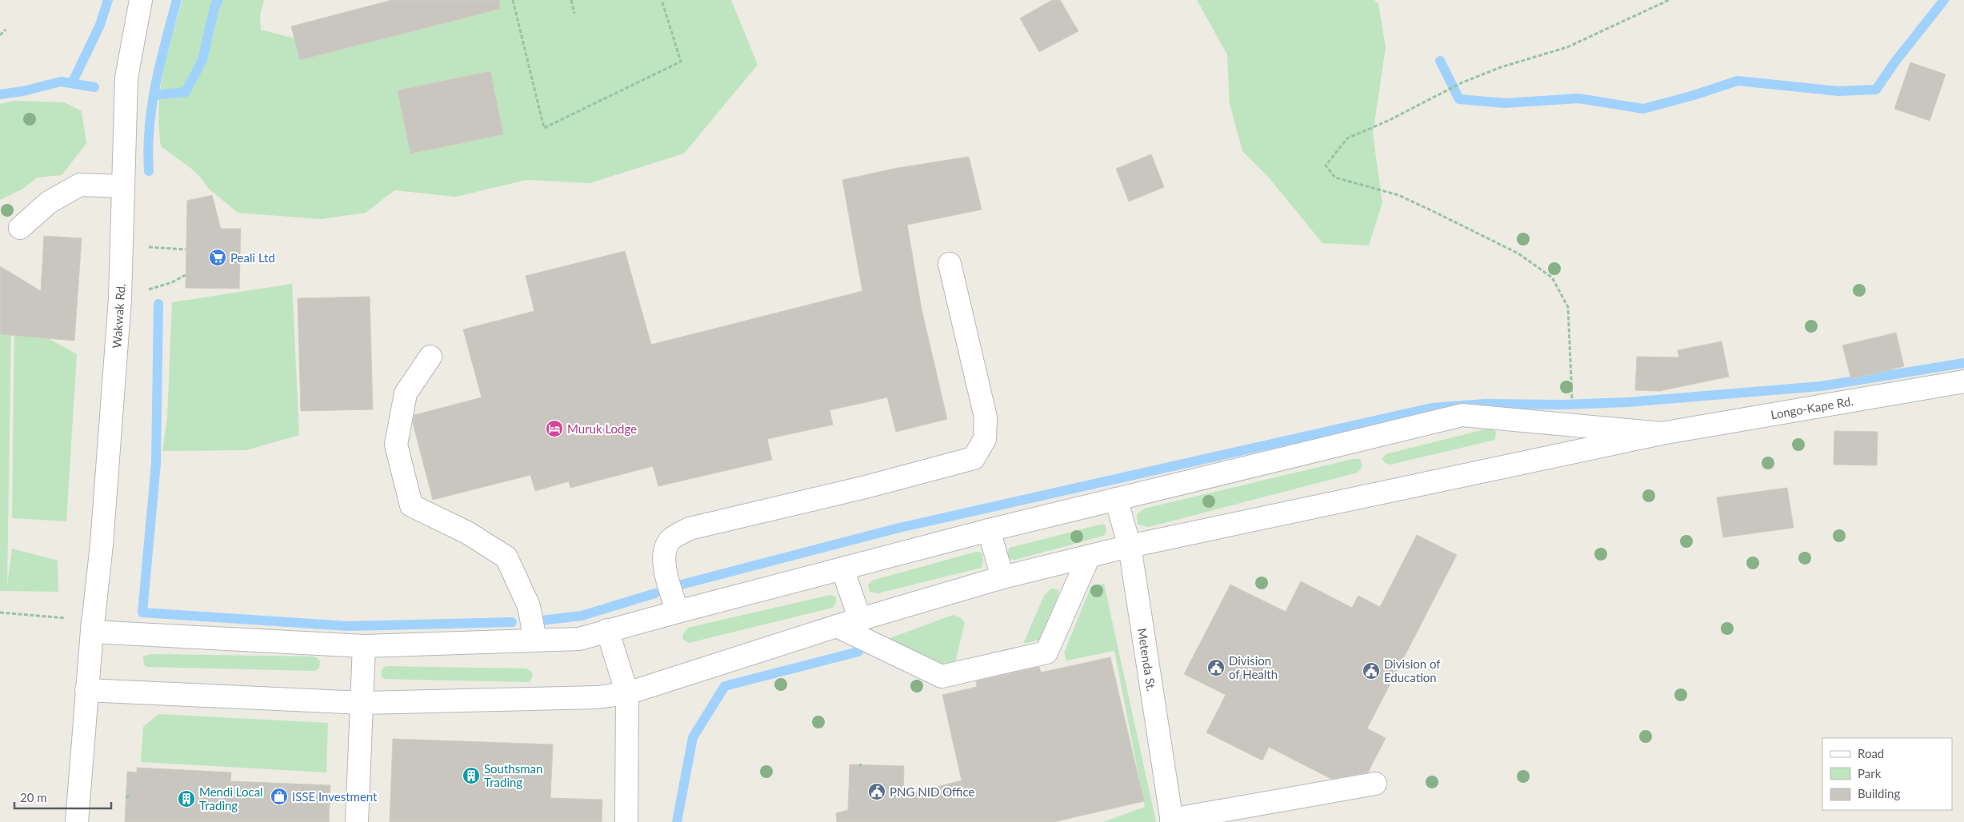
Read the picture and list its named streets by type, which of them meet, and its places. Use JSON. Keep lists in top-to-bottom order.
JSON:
{
  "streets": {
    "street": ["Wakwak Rd.", "Longo-Kape Rd.", "Metenda St."]
  },
  "places": {
    "supermarket": ["Peali Ltd"],
    "hotel": ["Muruk Lodge"],
    "public building": ["Division of Health", "Division of Education", "PNG NID Office"],
    "building": ["Southsman Trading", "Mendi Local Trading"],
    "shop": ["ISSE Investment"]
  },
  "legend": ["Road", "Park", "Building"],
  "scale_bar": "20 m"
}
